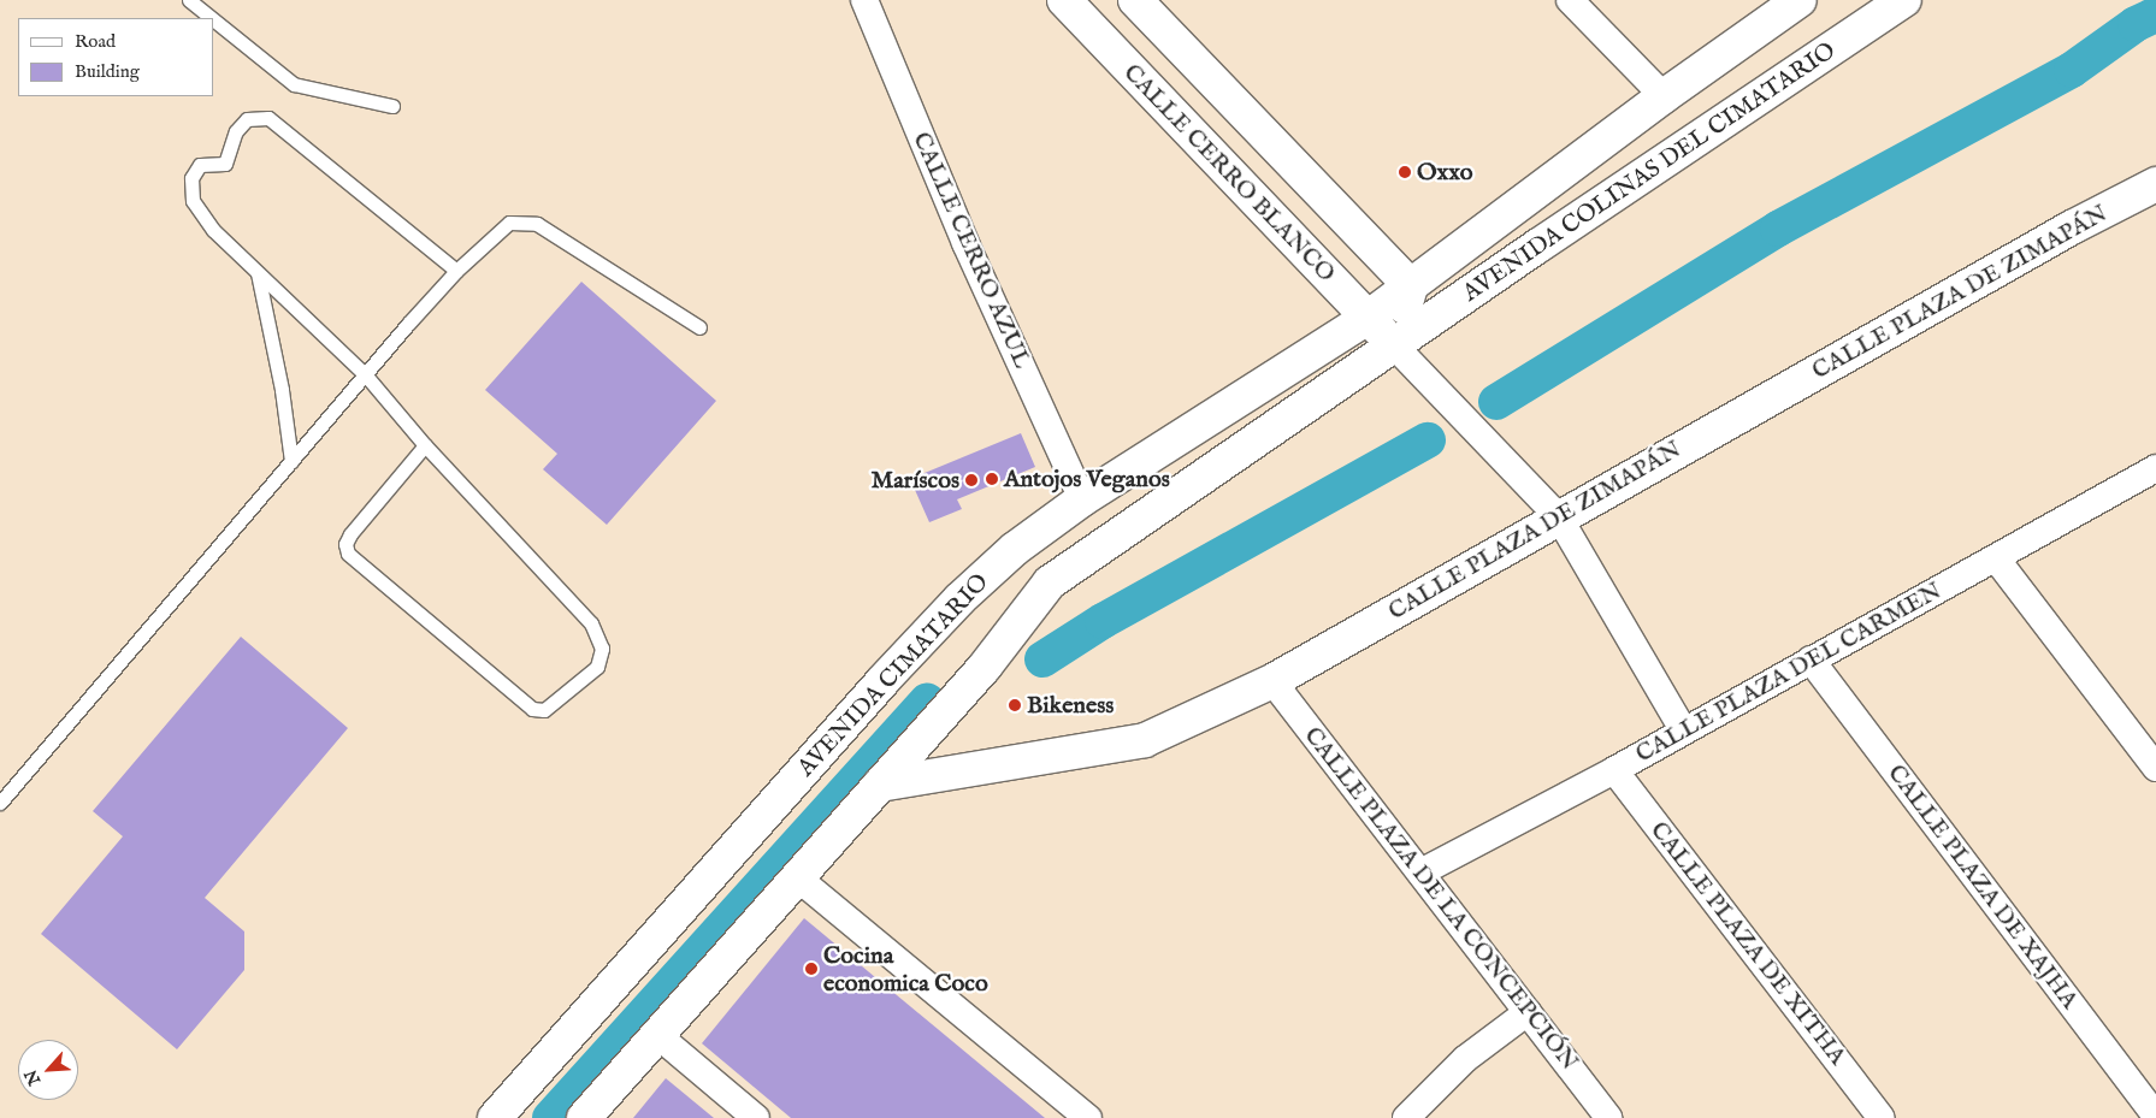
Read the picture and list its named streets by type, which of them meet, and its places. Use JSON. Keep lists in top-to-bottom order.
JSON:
{
  "streets": {
    "street": [
      "AVENIDA COLINAS DEL CIMATARIO",
      "CALLE CERRO BLANCO",
      "CALLE CERRO AZUL",
      "CALLE PLAZA DE ZIMAPÁN",
      "CALLE PLAZA DEL CARMEN",
      "AVENIDA CIMATARIO",
      "CALLE PLAZA DE XAJHA",
      "CALLE PLAZA DE LA CONCEPCIÓN",
      "CALLE PLAZA DE XITHA"
    ]
  },
  "crossings": [
    ["AVENIDA COLINAS DEL CIMATARIO", "CALLE CERRO BLANCO"],
    ["AVENIDA COLINAS DEL CIMATARIO", "AVENIDA CIMATARIO"],
    ["CALLE CERRO BLANCO", "CALLE PLAZA DE ZIMAPÁN"],
    ["CALLE CERRO BLANCO", "CALLE PLAZA DEL CARMEN"],
    ["CALLE CERRO BLANCO", "AVENIDA CIMATARIO"],
    ["CALLE CERRO AZUL", "AVENIDA CIMATARIO"],
    ["CALLE PLAZA DE ZIMAPÁN", "CALLE PLAZA DE LA CONCEPCIÓN"],
    ["CALLE PLAZA DEL CARMEN", "CALLE PLAZA DE XAJHA"],
    ["CALLE PLAZA DEL CARMEN", "CALLE PLAZA DE LA CONCEPCIÓN"],
    ["CALLE PLAZA DEL CARMEN", "CALLE PLAZA DE XITHA"]
  ],
  "places": [
    "Oxxo",
    "Antojos Veganos",
    "Maríscos",
    "Bikeness",
    "Cocina economica Coco"
  ],
  "legend": ["Road", "Building"],
  "north": "bottom left"
}
